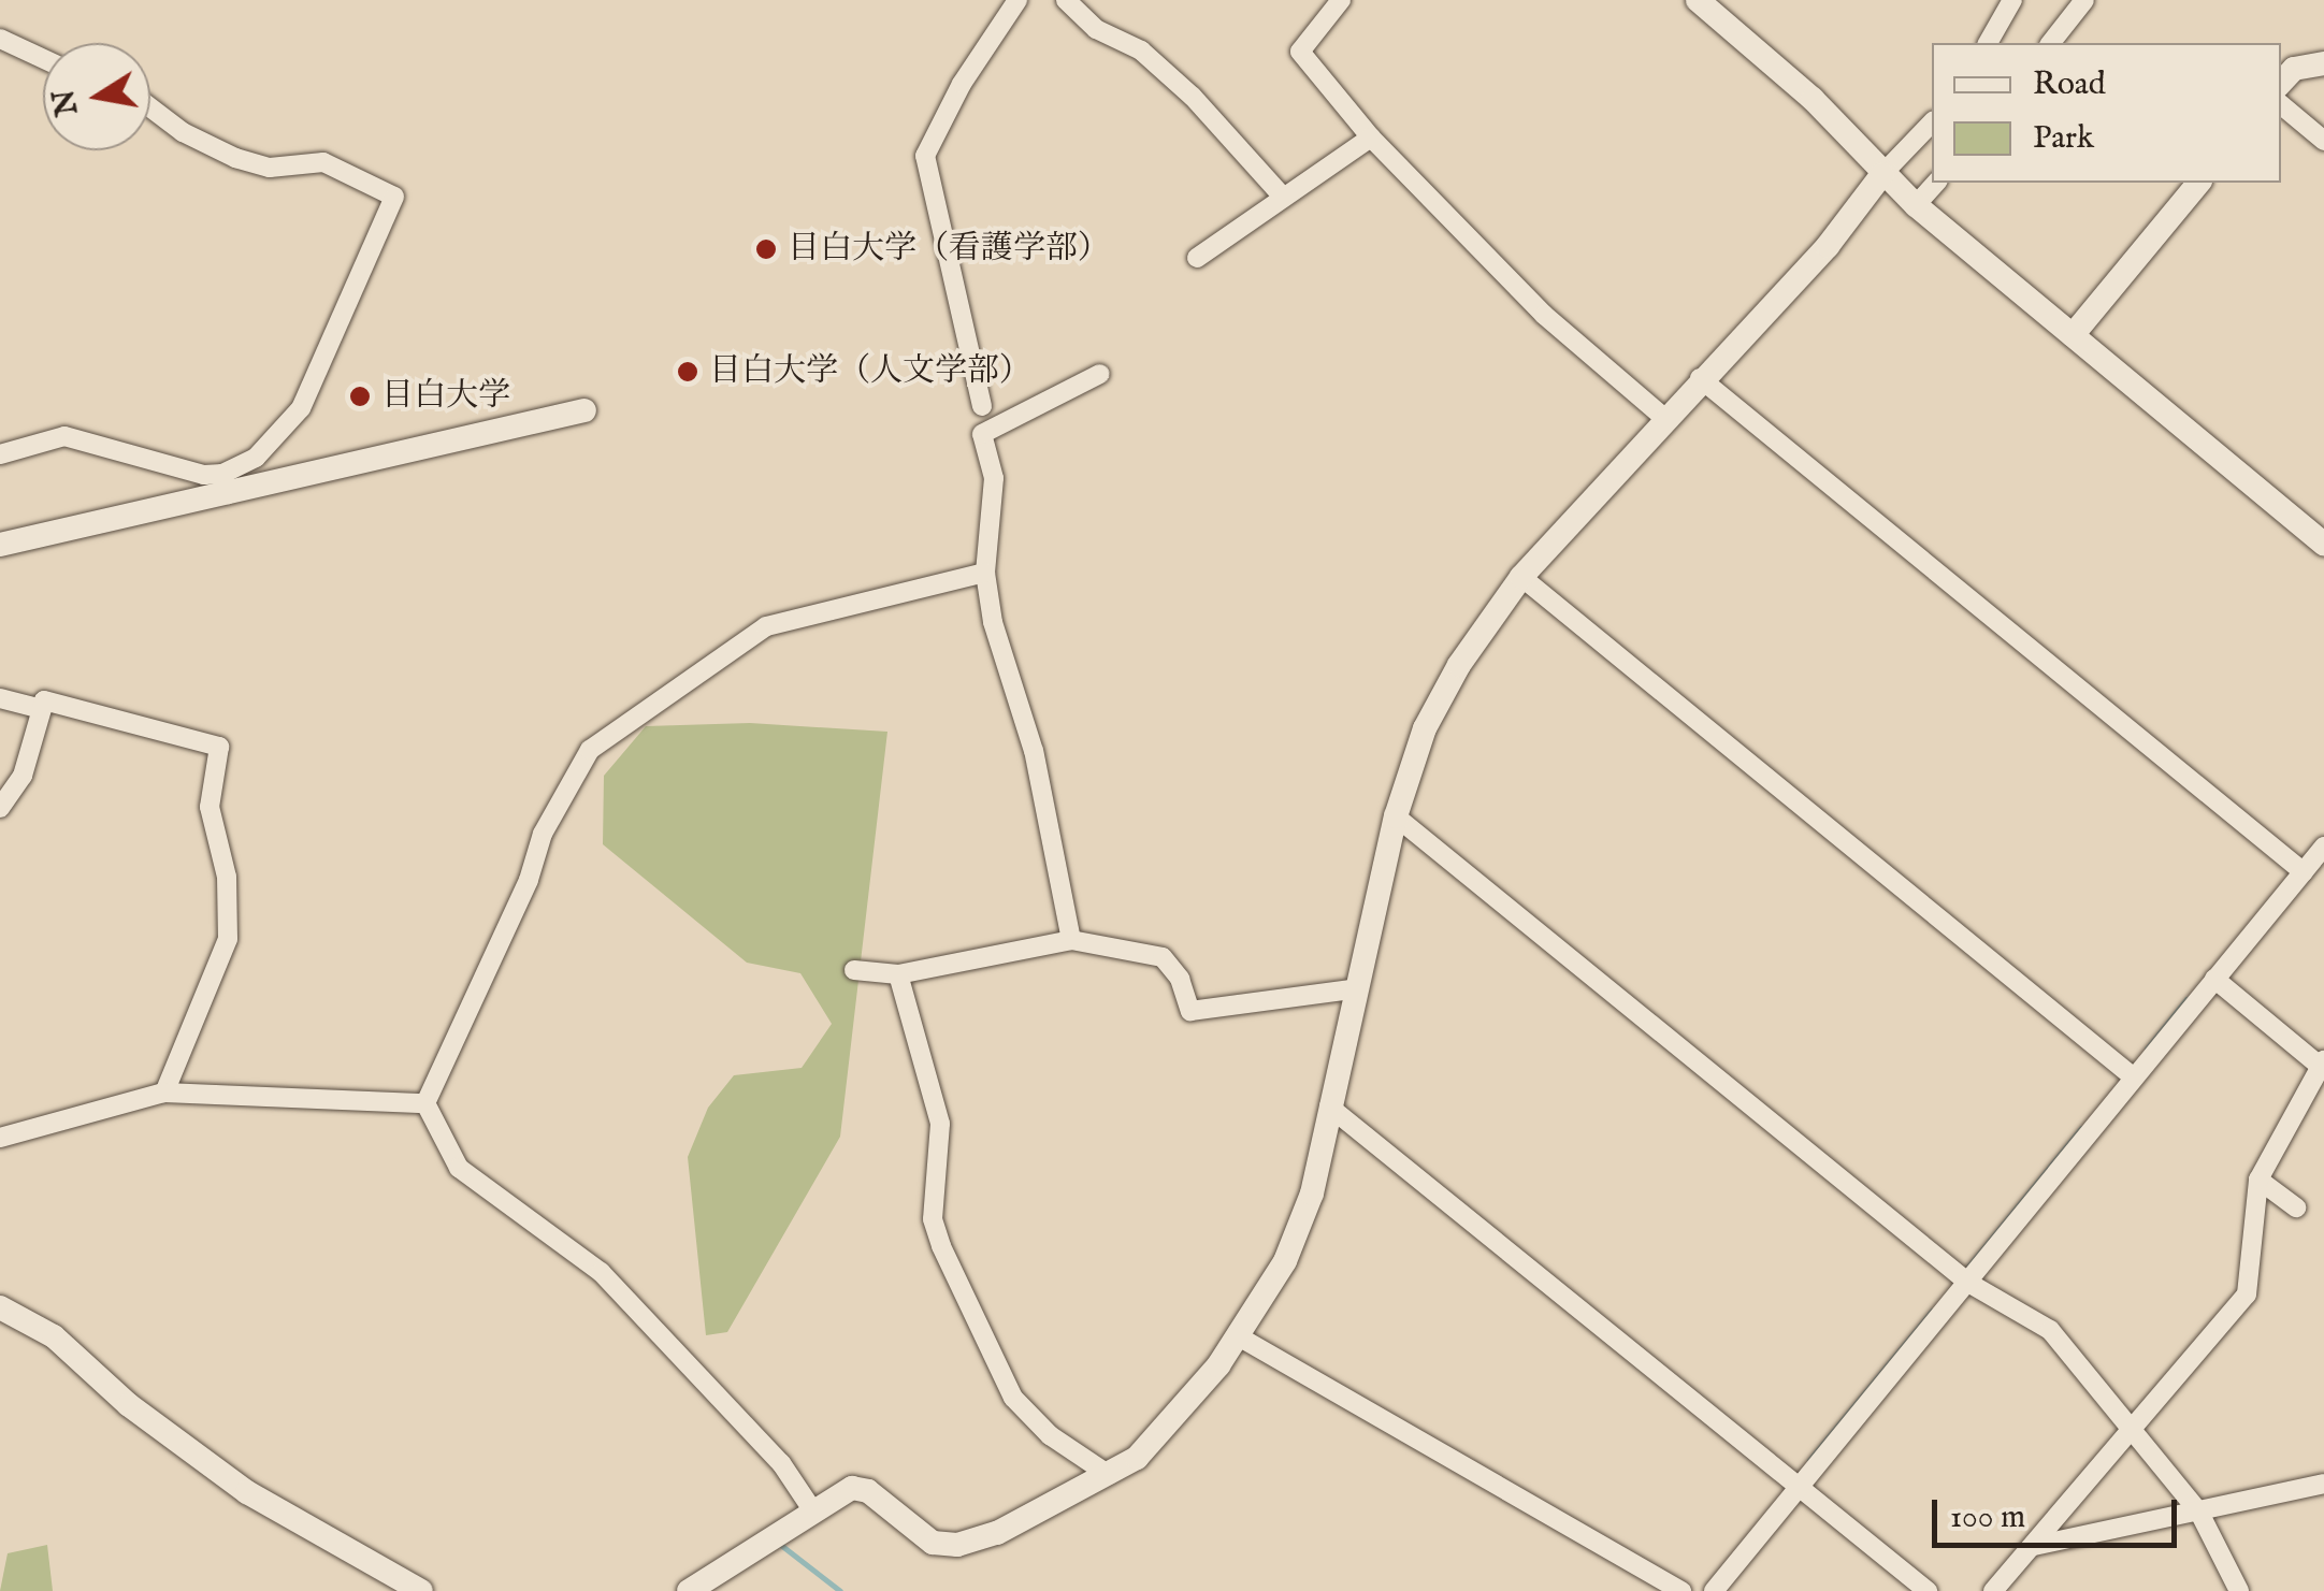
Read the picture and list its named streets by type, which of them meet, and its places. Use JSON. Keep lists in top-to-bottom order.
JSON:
{
  "places": ["目白大学（看護学部）", "目白大学（人文学部）", "目白大学"],
  "legend": ["Road", "Park"],
  "scale_bar": "100 m",
  "north": "left"
}
